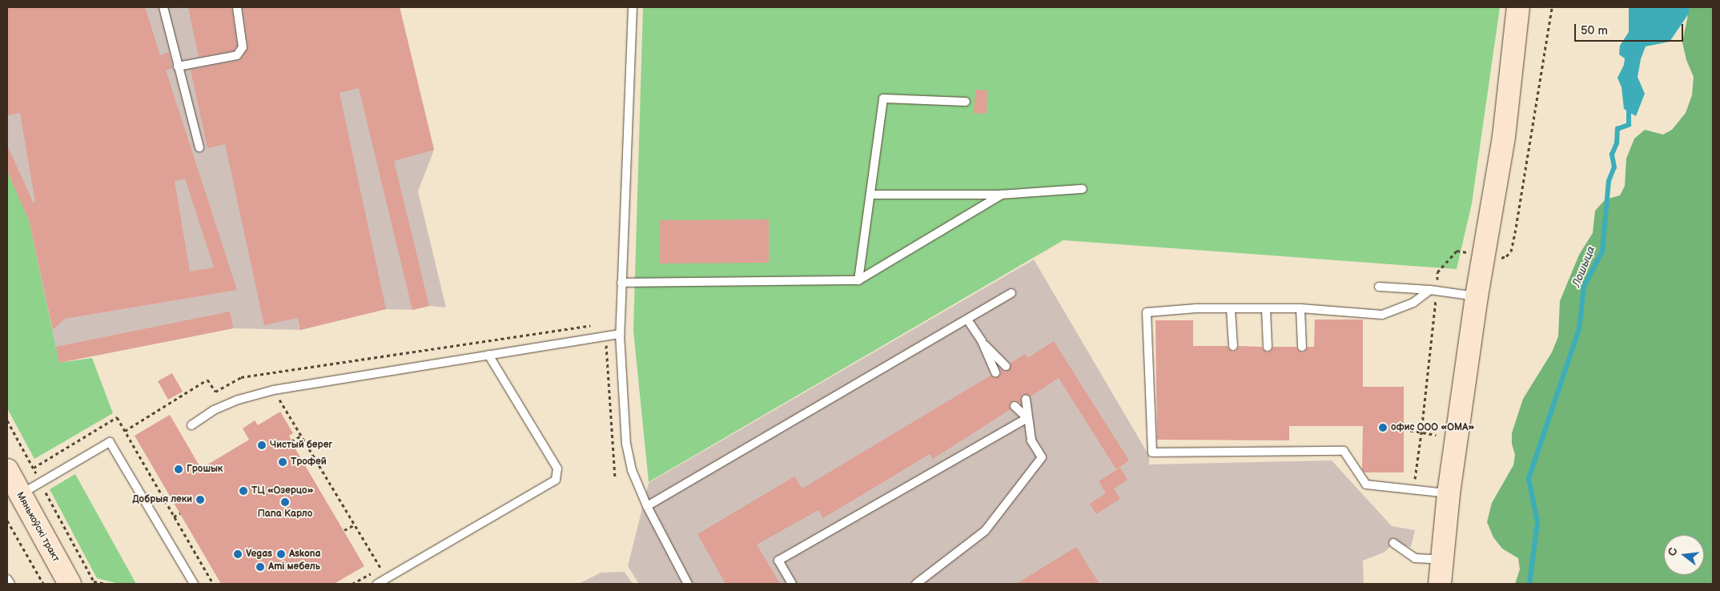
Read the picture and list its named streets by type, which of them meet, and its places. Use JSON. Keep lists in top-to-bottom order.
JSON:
{
  "streets": {
    "main road": ["Мянькоўскі тракт"]
  },
  "water": ["Лошыца"],
  "places": [
    "офис ООО «ОМА»",
    "Чистый берег",
    "Трофей",
    "Грошык",
    "ТЦ «Озерцо»",
    "Добрыя леки",
    "Папа Карло",
    "Vegas",
    "Askona",
    "Ami мебель"
  ],
  "scale_bar": "50 m",
  "north": "left"
}
